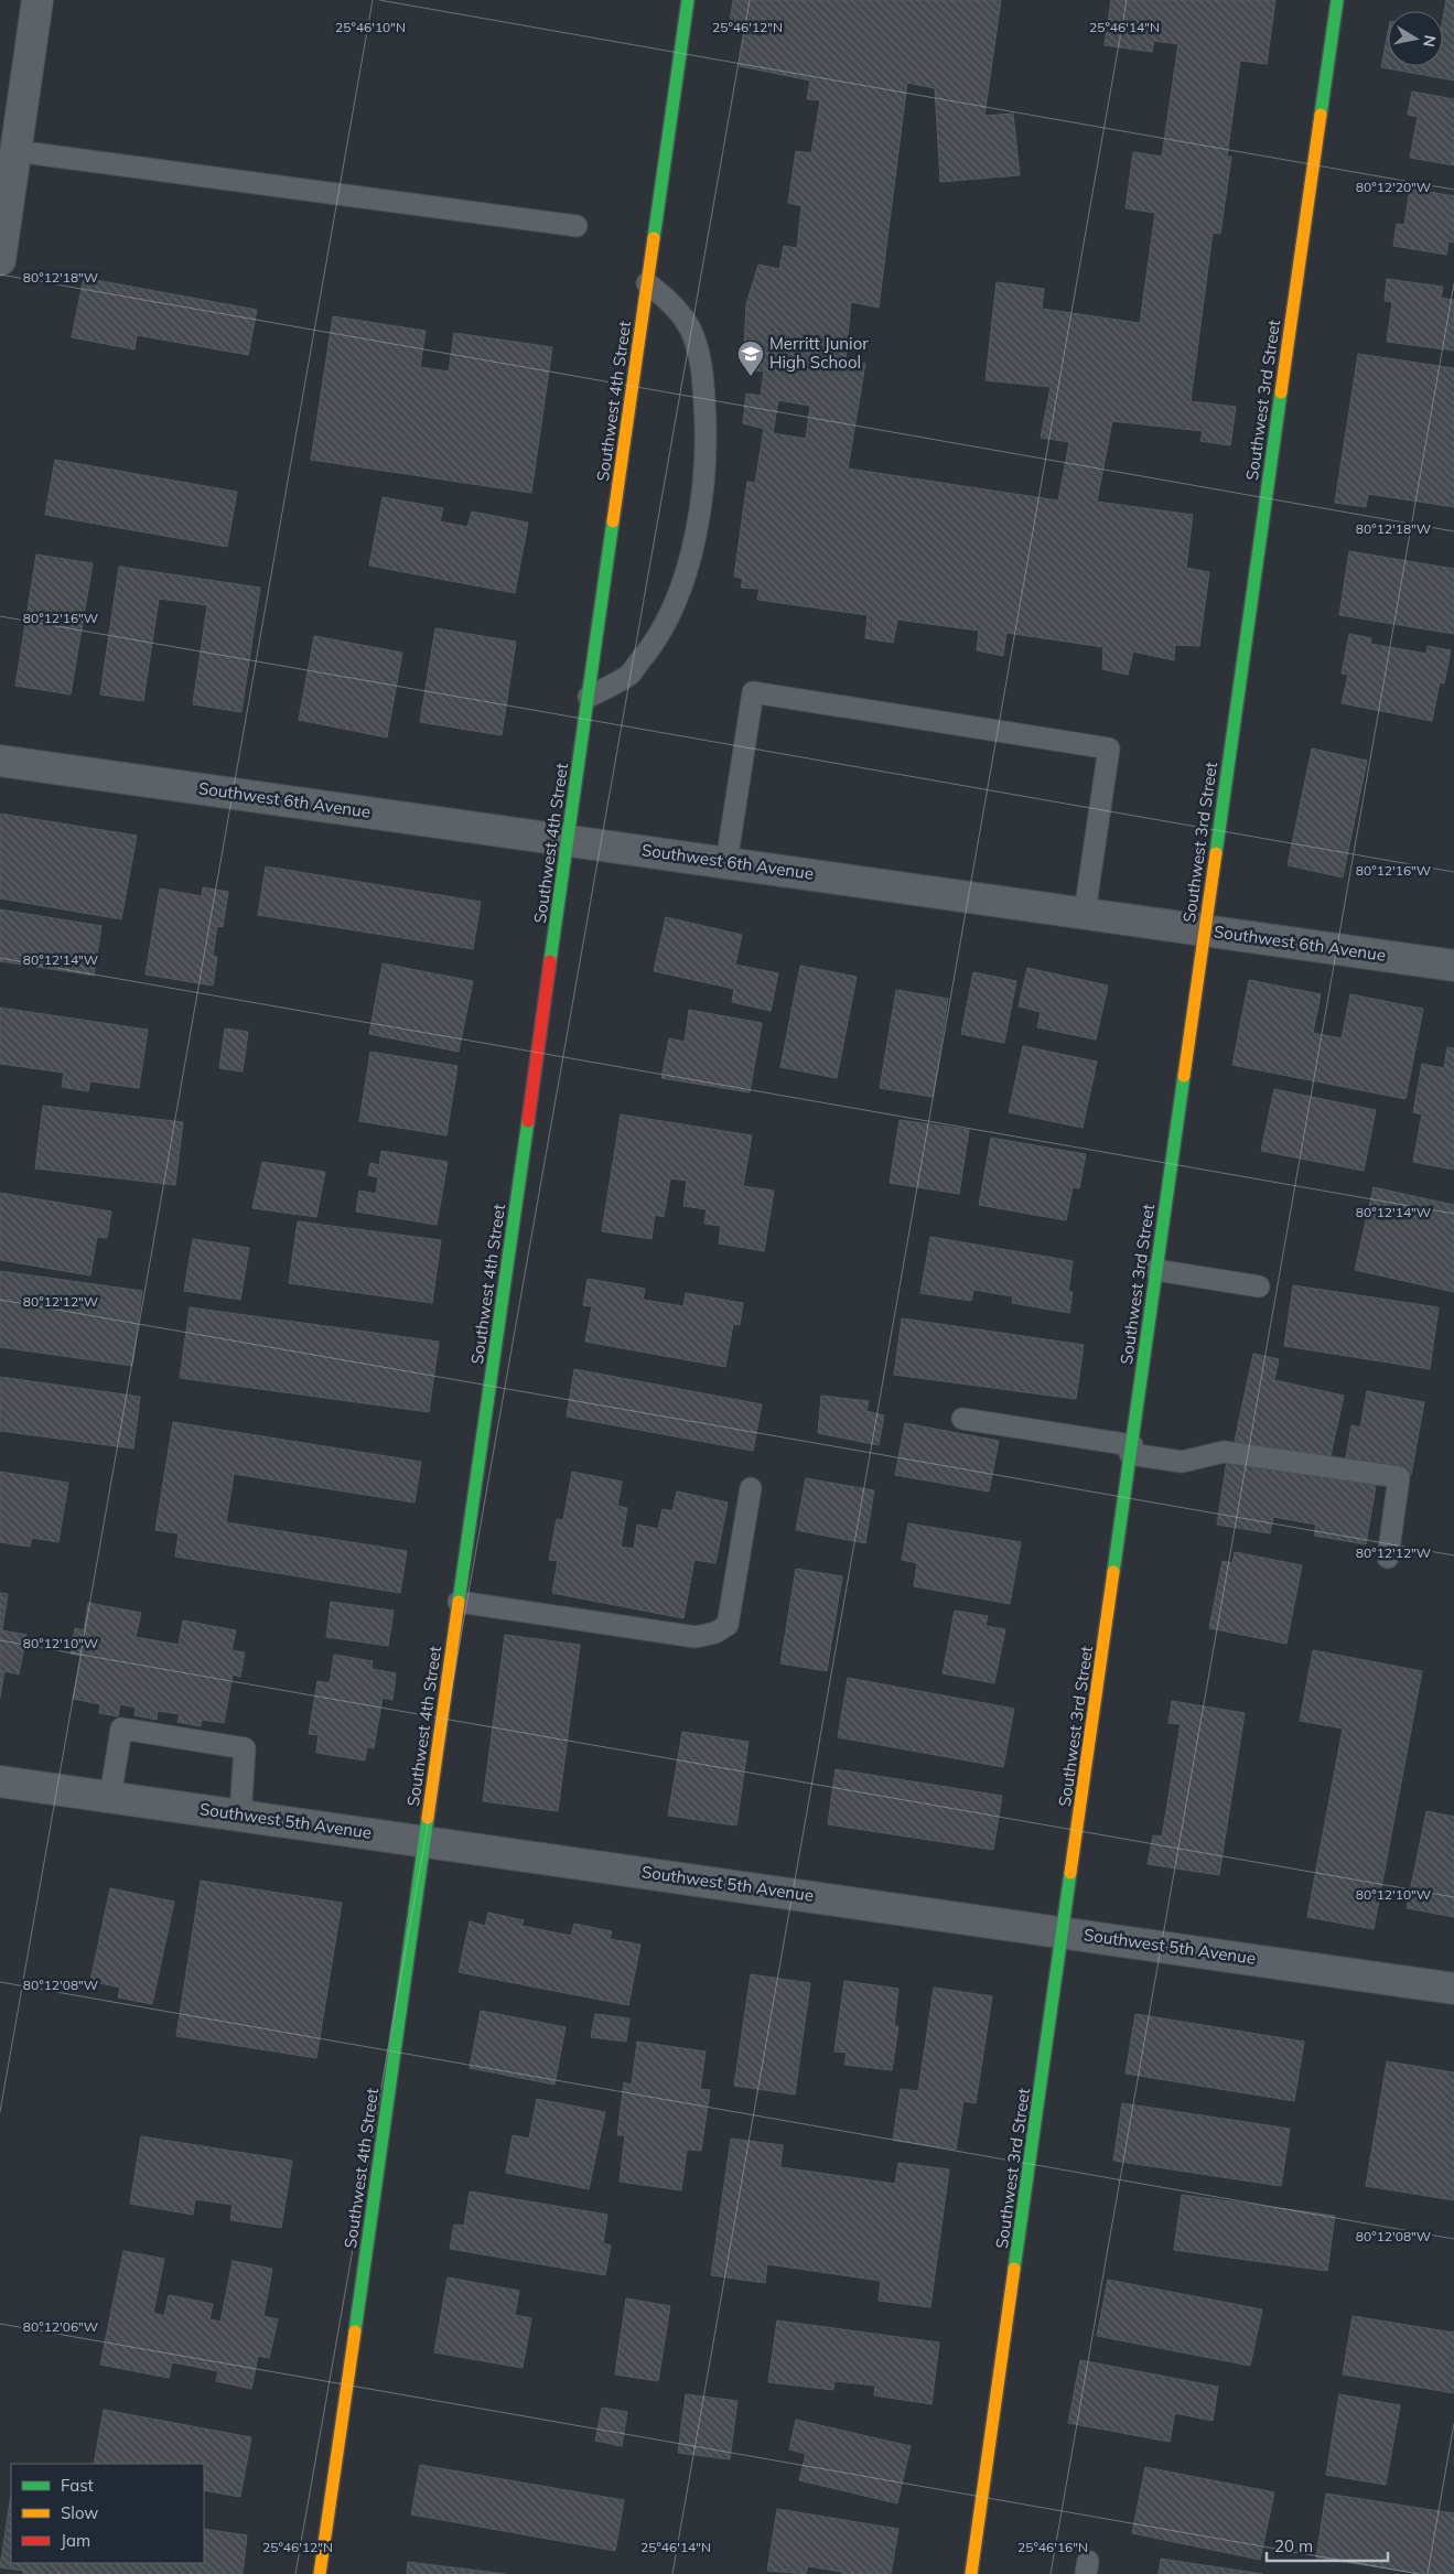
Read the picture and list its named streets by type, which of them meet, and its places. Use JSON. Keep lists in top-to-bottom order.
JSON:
{
  "streets": {
    "street": [
      "Southwest 3rd Street",
      "Southwest 4th Street",
      "Southwest 6th Avenue",
      "Southwest 5th Avenue"
    ]
  },
  "crossings": [
    ["Southwest 3rd Street", "Southwest 6th Avenue"],
    ["Southwest 3rd Street", "Southwest 5th Avenue"],
    ["Southwest 4th Street", "Southwest 6th Avenue"],
    ["Southwest 4th Street", "Southwest 5th Avenue"]
  ],
  "places": {
    "school or university": ["Merritt Junior High School"]
  },
  "legend": ["Fast", "Slow", "Jam"],
  "scale_bar": "20 m",
  "north": "right",
  "coordinates": [
    "25°46'10\"N",
    "25°46'12\"N",
    "25°46'14\"N",
    "80°12'20\"W",
    "80°12'18\"W",
    "80°12'16\"W",
    "80°12'14\"W",
    "80°12'12\"W",
    "80°12'10\"W",
    "80°12'08\"W",
    "80°12'06\"W",
    "25°46'16\"N"
  ]
}
